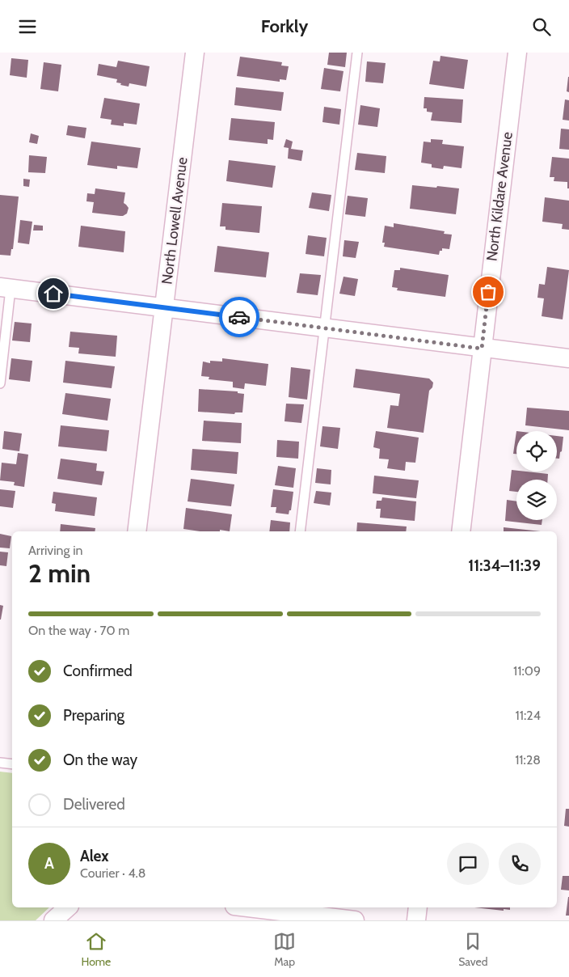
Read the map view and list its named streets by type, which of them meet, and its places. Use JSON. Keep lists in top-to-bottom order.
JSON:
{
  "streets": {
    "street": ["North Kildare Avenue", "North Lowell Avenue"]
  },
  "page": {
    "header": "Forkly",
    "heading": ["2 min", "Arriving in", "11:34–11:39"],
    "panel": ["Alex", "Courier · 4.8"],
    "bar": "On the way · 70 m",
    "list": [
      ["Confirmed", "11:09"],
      ["Preparing", "11:24"],
      ["On the way", "11:28"],
      "Delivered"
    ],
    "round": "A",
    "tabs": ["Home", "Map", "Saved"]
  }
}
